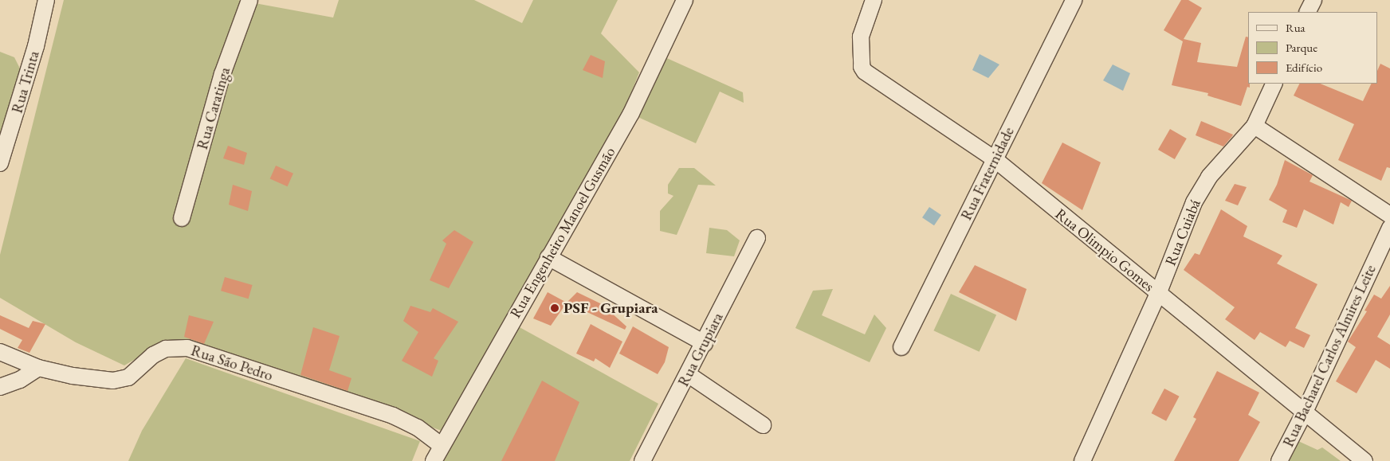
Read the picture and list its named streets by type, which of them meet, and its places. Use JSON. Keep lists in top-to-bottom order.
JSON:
{
  "streets": {
    "street": [
      "Rua Trinta",
      "Rua Caratinga",
      "Rua Fraternidade",
      "Rua Engenheiro Manoel Gusmão",
      "Rua Cuiabá",
      "Rua Olimpio Gomes",
      "Rua Grupiara",
      "Rua Bacharel Carlos Almires Leite",
      "Rua São Pedro"
    ]
  },
  "crossings": [
    ["Rua Fraternidade", "Rua Olimpio Gomes"],
    ["Rua Engenheiro Manoel Gusmão", "Rua São Pedro"],
    ["Rua Cuiabá", "Rua Olimpio Gomes"],
    ["Rua Olimpio Gomes", "Rua Bacharel Carlos Almires Leite"]
  ],
  "places": ["PSF - Grupiara"],
  "legend": ["Rua", "Parque", "Edifício"]
}
